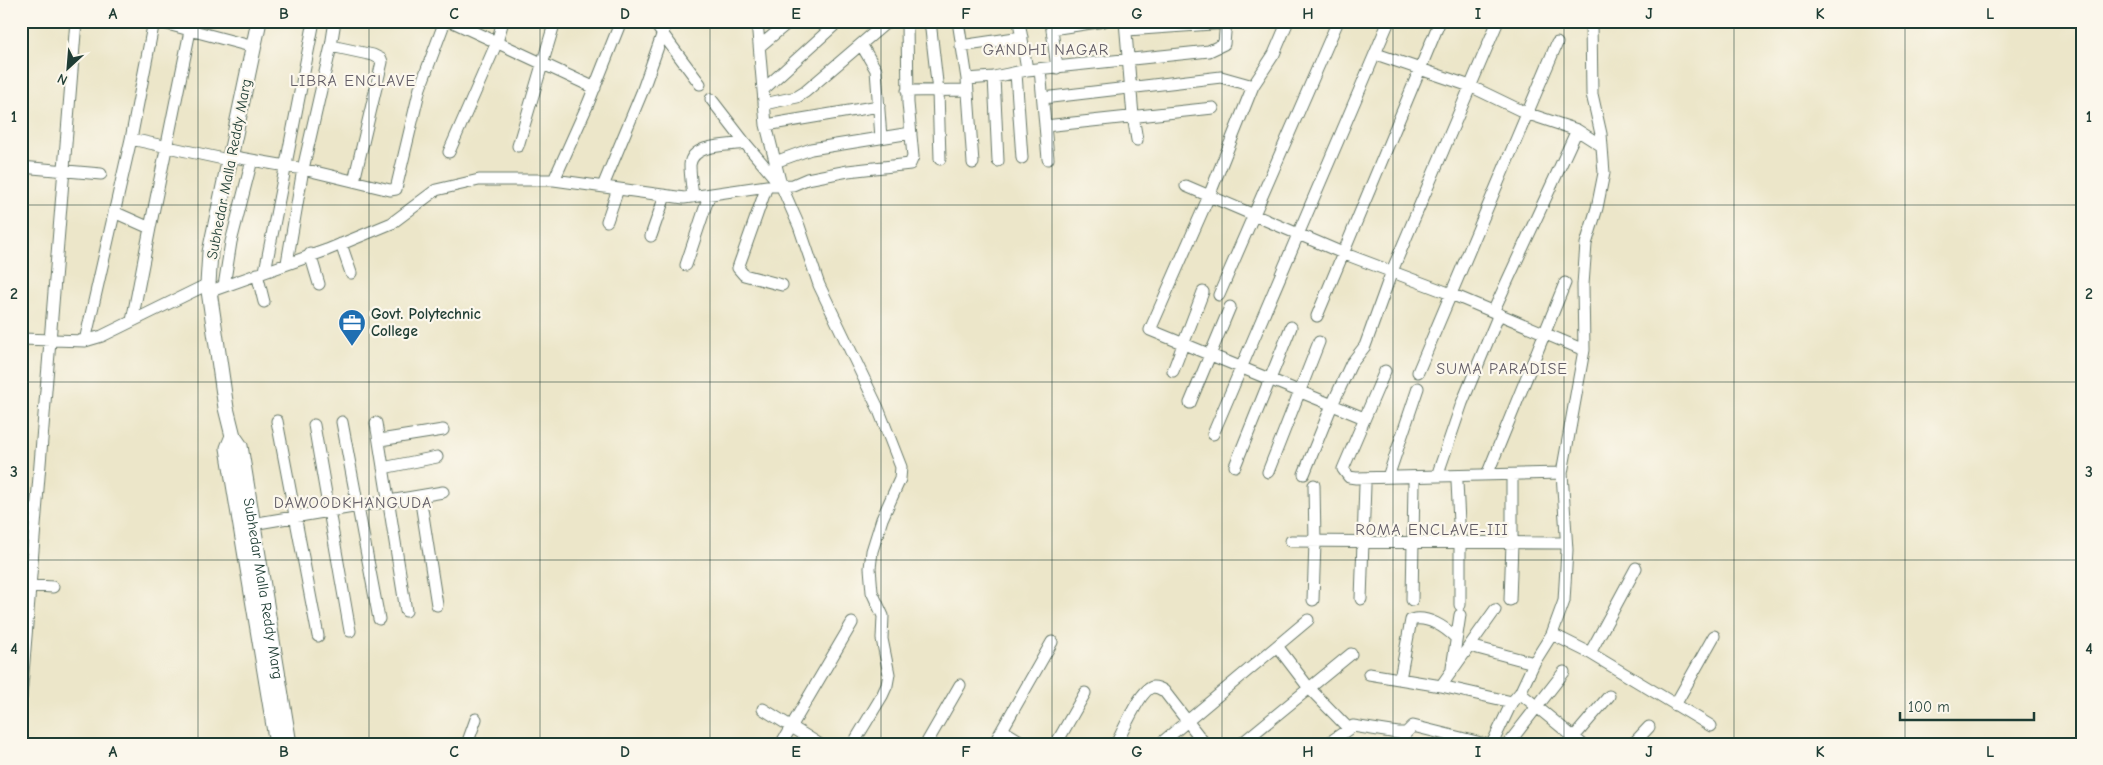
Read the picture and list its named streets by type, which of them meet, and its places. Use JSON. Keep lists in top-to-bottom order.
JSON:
{
  "streets": {
    "main road": ["Subhedar Malla Reddy Marg"]
  },
  "districts": [
    "GANDHI NAGAR",
    "LIBRA ENCLAVE",
    "SUMA PARADISE",
    "DAWOODKHANGUDA",
    "ROMA ENCLAVE-III"
  ],
  "places": {
    "office": ["Govt. Polytechnic College"]
  },
  "scale_bar": "100 m",
  "north": "bottom left",
  "grid": {
    "columns": [
      "A",
      "B",
      "C",
      "D",
      "E",
      "F",
      "G",
      "H",
      "I",
      "J",
      "K",
      "L"
    ],
    "rows": [
      "1",
      "2",
      "3",
      "4"
    ]
  }
}
